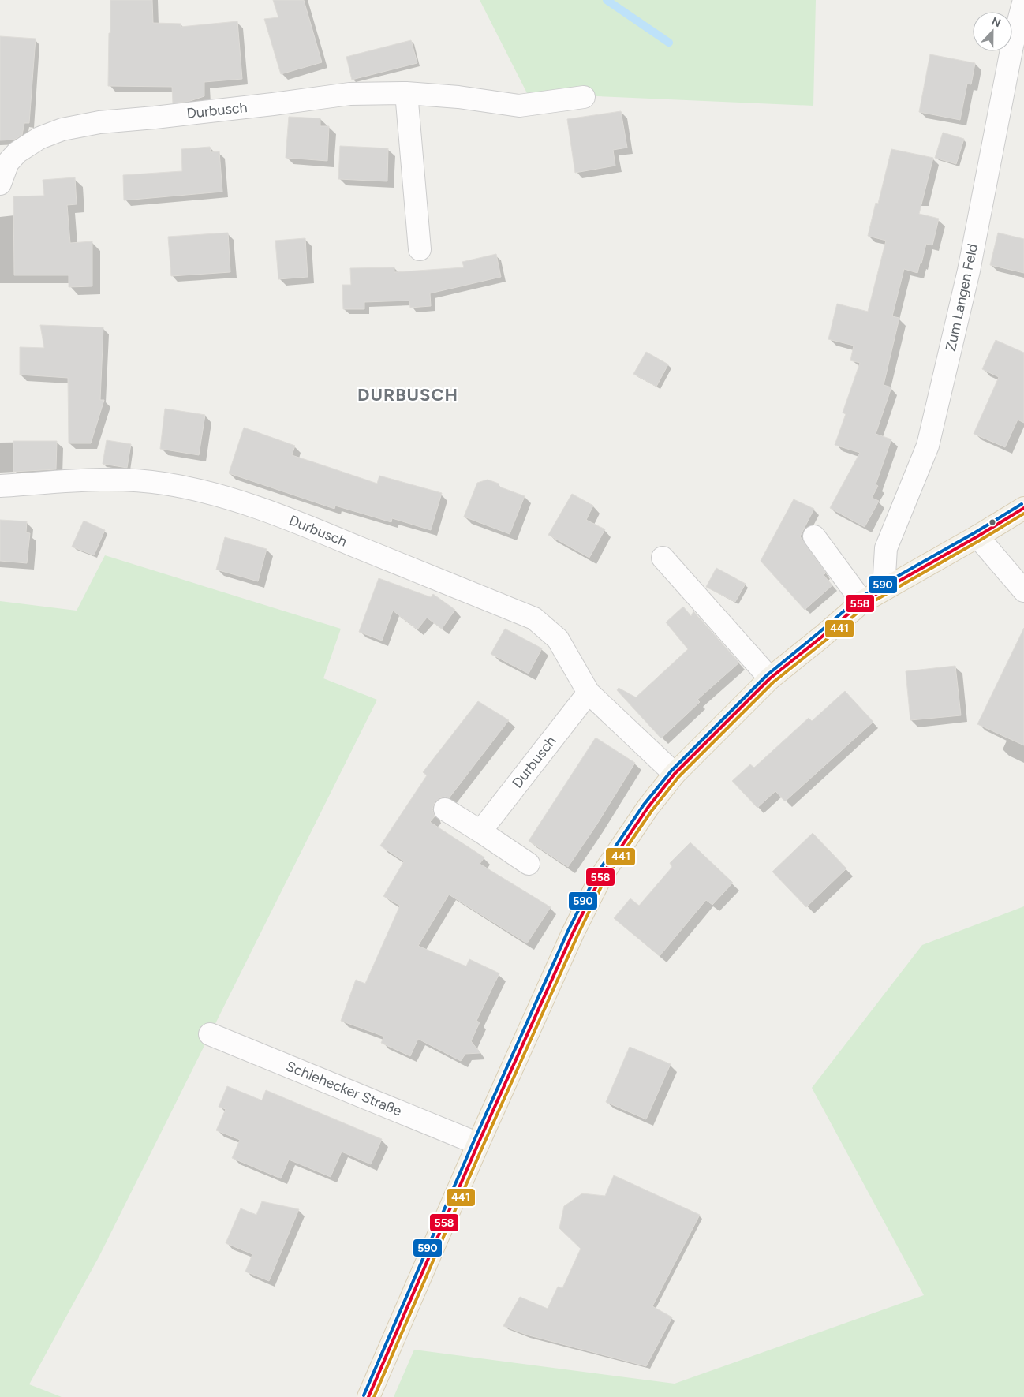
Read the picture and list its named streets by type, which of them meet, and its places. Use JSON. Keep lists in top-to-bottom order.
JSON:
{
  "streets": {
    "street": ["Durbusch", "Zum Langen Feld", "Schlehecker Straße"]
  },
  "districts": ["DURBUSCH"],
  "lines": ["transit line 590", "transit line 558", "transit line 441"],
  "north": "top"
}
